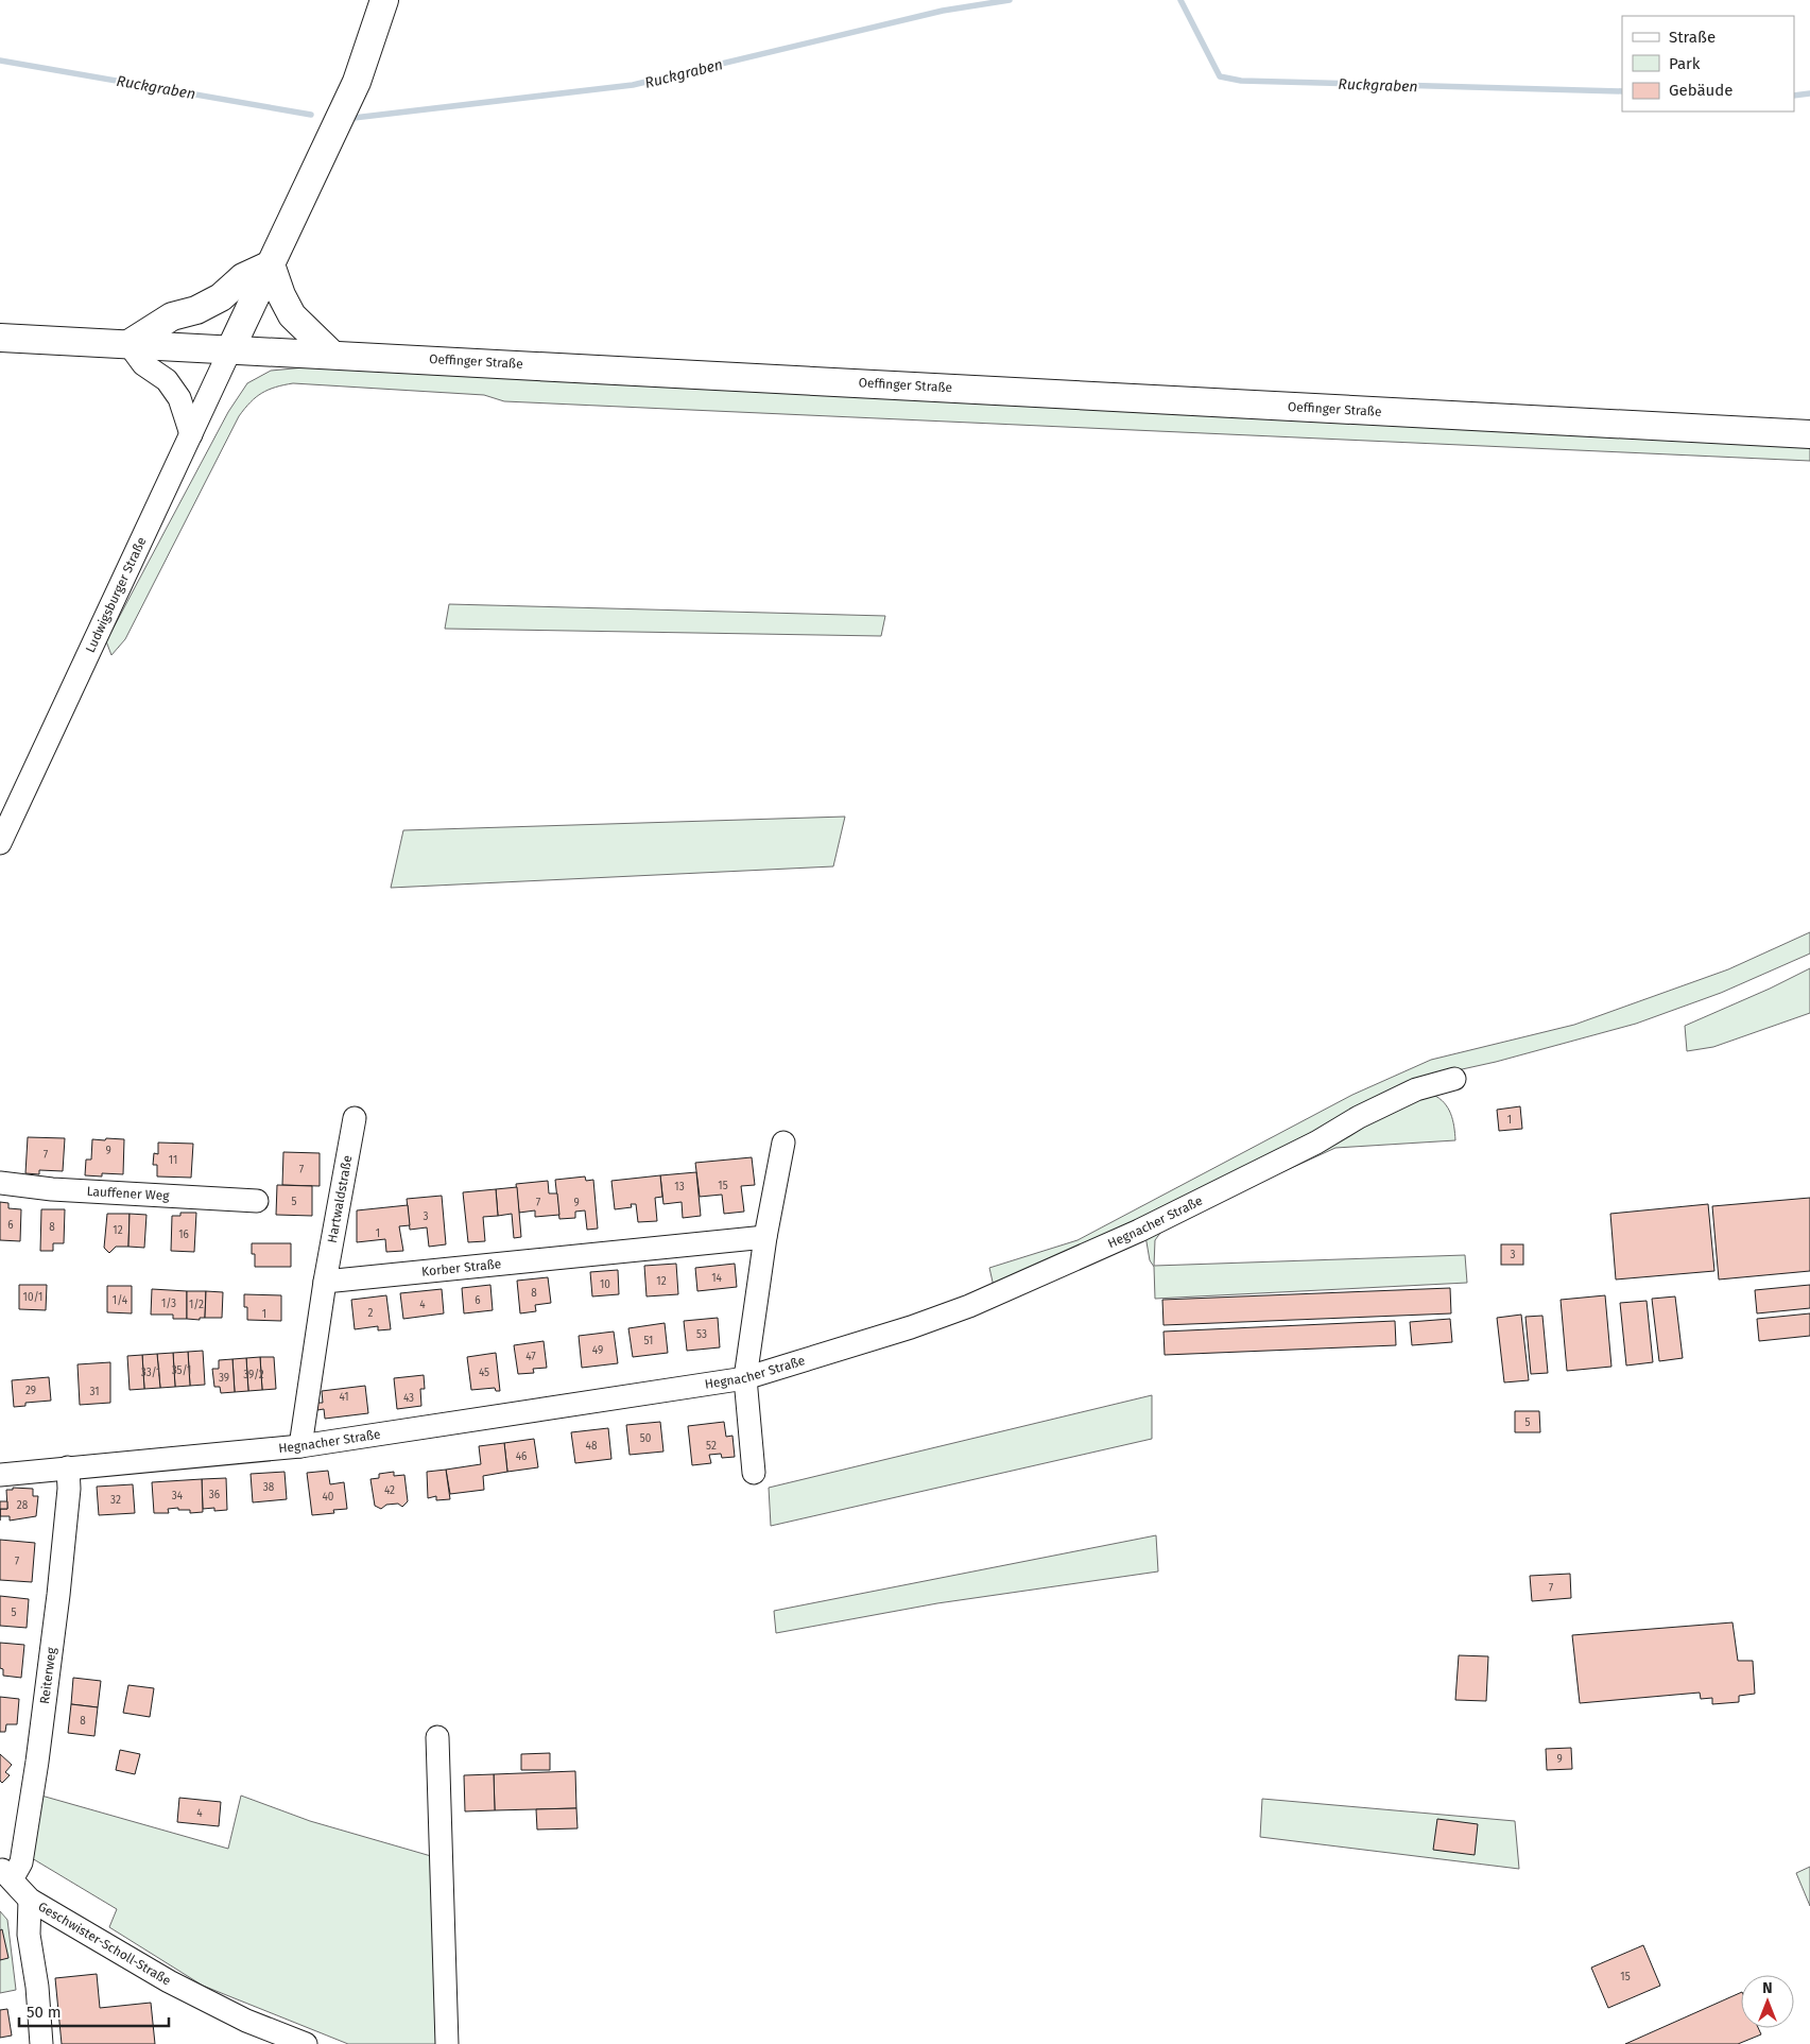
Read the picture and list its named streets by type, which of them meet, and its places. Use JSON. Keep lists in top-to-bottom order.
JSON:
{
  "streets": {
    "main road": ["Oeffinger Straße"],
    "street": [
      "Ludwigsburger Straße",
      "Lauffener Weg",
      "Hartwaldstraße",
      "Hegnacher Straße",
      "Korber Straße",
      "Reiterweg",
      "Geschwister-Scholl-Straße"
    ]
  },
  "crossings": [
    ["Oeffinger Straße", "Ludwigsburger Straße"],
    ["Hartwaldstraße", "Korber Straße"],
    ["Hegnacher Straße", "Reiterweg"],
    ["Reiterweg", "Geschwister-Scholl-Straße"]
  ],
  "water": ["Ruckgraben"],
  "house_numbers": [
    "1",
    "9",
    "7",
    "11",
    "7",
    "15",
    "13",
    "5",
    "7",
    "9",
    "3",
    "6",
    "8",
    "12",
    "1",
    "16",
    "3",
    "14",
    "12",
    "10",
    "8",
    "10/1",
    "1/4",
    "6",
    "1/3",
    "1/2",
    "4",
    "2",
    "1",
    "53",
    "51",
    "49",
    "47",
    "35/1",
    "33/1",
    "45",
    "39/2",
    "39",
    "29",
    "31",
    "41",
    "43",
    "5",
    "50",
    "48",
    "52",
    "46",
    "38",
    "42",
    "36",
    "34",
    "40",
    "32",
    "28",
    "7",
    "7",
    "5",
    "8",
    "9",
    "4",
    "15"
  ],
  "legend": ["Straße", "Park", "Gebäude"],
  "scale_bar": "50 m",
  "north": "top"
}
